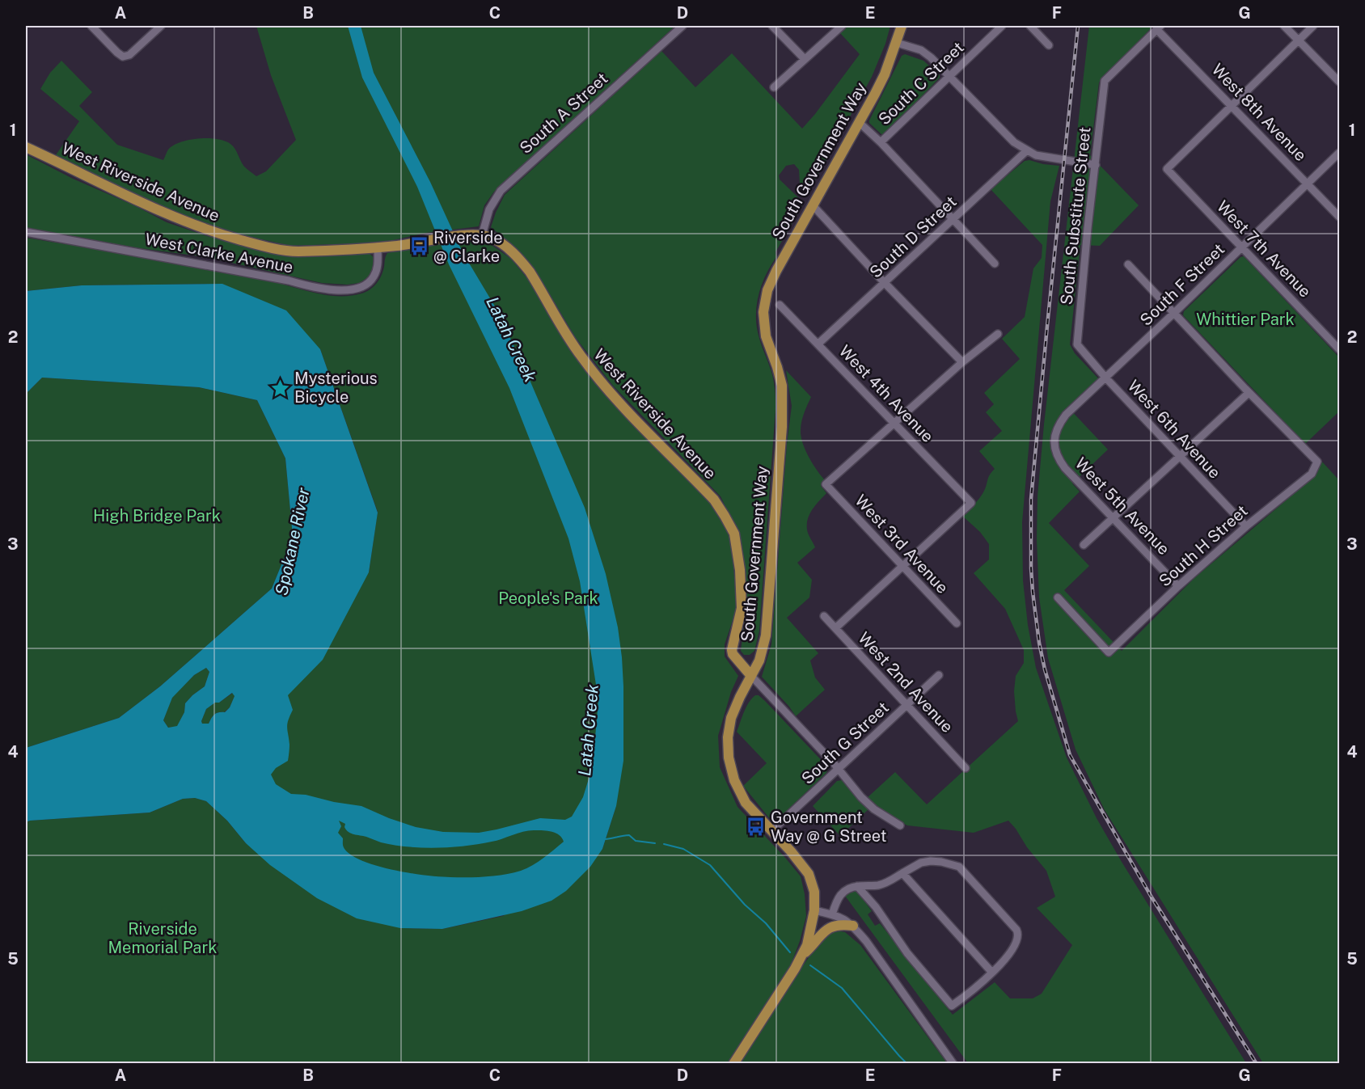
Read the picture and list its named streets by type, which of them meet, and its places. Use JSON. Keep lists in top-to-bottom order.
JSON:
{
  "streets": {
    "main road": ["South Government Way", "West Riverside Avenue"],
    "street": [
      "South C Street",
      "West 8th Avenue",
      "South A Street",
      "South Substitute Street",
      "South D Street",
      "West 7th Avenue",
      "West Clarke Avenue",
      "South F Street",
      "West 4th Avenue",
      "West 6th Avenue",
      "West 5th Avenue",
      "West 3rd Avenue",
      "South H Street",
      "West 2nd Avenue",
      "South G Street"
    ]
  },
  "crossings": [
    ["West 8th Avenue", "South Substitute Street"],
    ["West 8th Avenue", "West 7th Avenue"],
    ["West 8th Avenue", "South F Street"],
    ["South A Street", "West Riverside Avenue"],
    ["South Government Way", "West Riverside Avenue"],
    ["South Government Way", "South G Street"],
    ["West Riverside Avenue", "West Clarke Avenue"],
    ["South Substitute Street", "West 6th Avenue"],
    ["South D Street", "West 4th Avenue"],
    ["West 7th Avenue", "South F Street"],
    ["South F Street", "West 6th Avenue"],
    ["South F Street", "West 5th Avenue"],
    ["West 4th Avenue", "West 3rd Avenue"],
    ["West 6th Avenue", "South H Street"],
    ["West 5th Avenue", "South H Street"],
    ["West 2nd Avenue", "South G Street"]
  ],
  "water": ["Latah Creek", "Spokane River"],
  "parks": [
    "Whittier Park",
    "High Bridge Park",
    "People's Park",
    "Riverside Memorial Park"
  ],
  "places": {
    "bus stop": ["Riverside @ Clarke", "Government Way @ G Street"],
    "place": ["Mysterious Bicycle"]
  },
  "grid": {
    "columns": [
      "A",
      "B",
      "C",
      "D",
      "E",
      "F",
      "G"
    ],
    "rows": [
      "1",
      "2",
      "3",
      "4",
      "5"
    ]
  }
}
